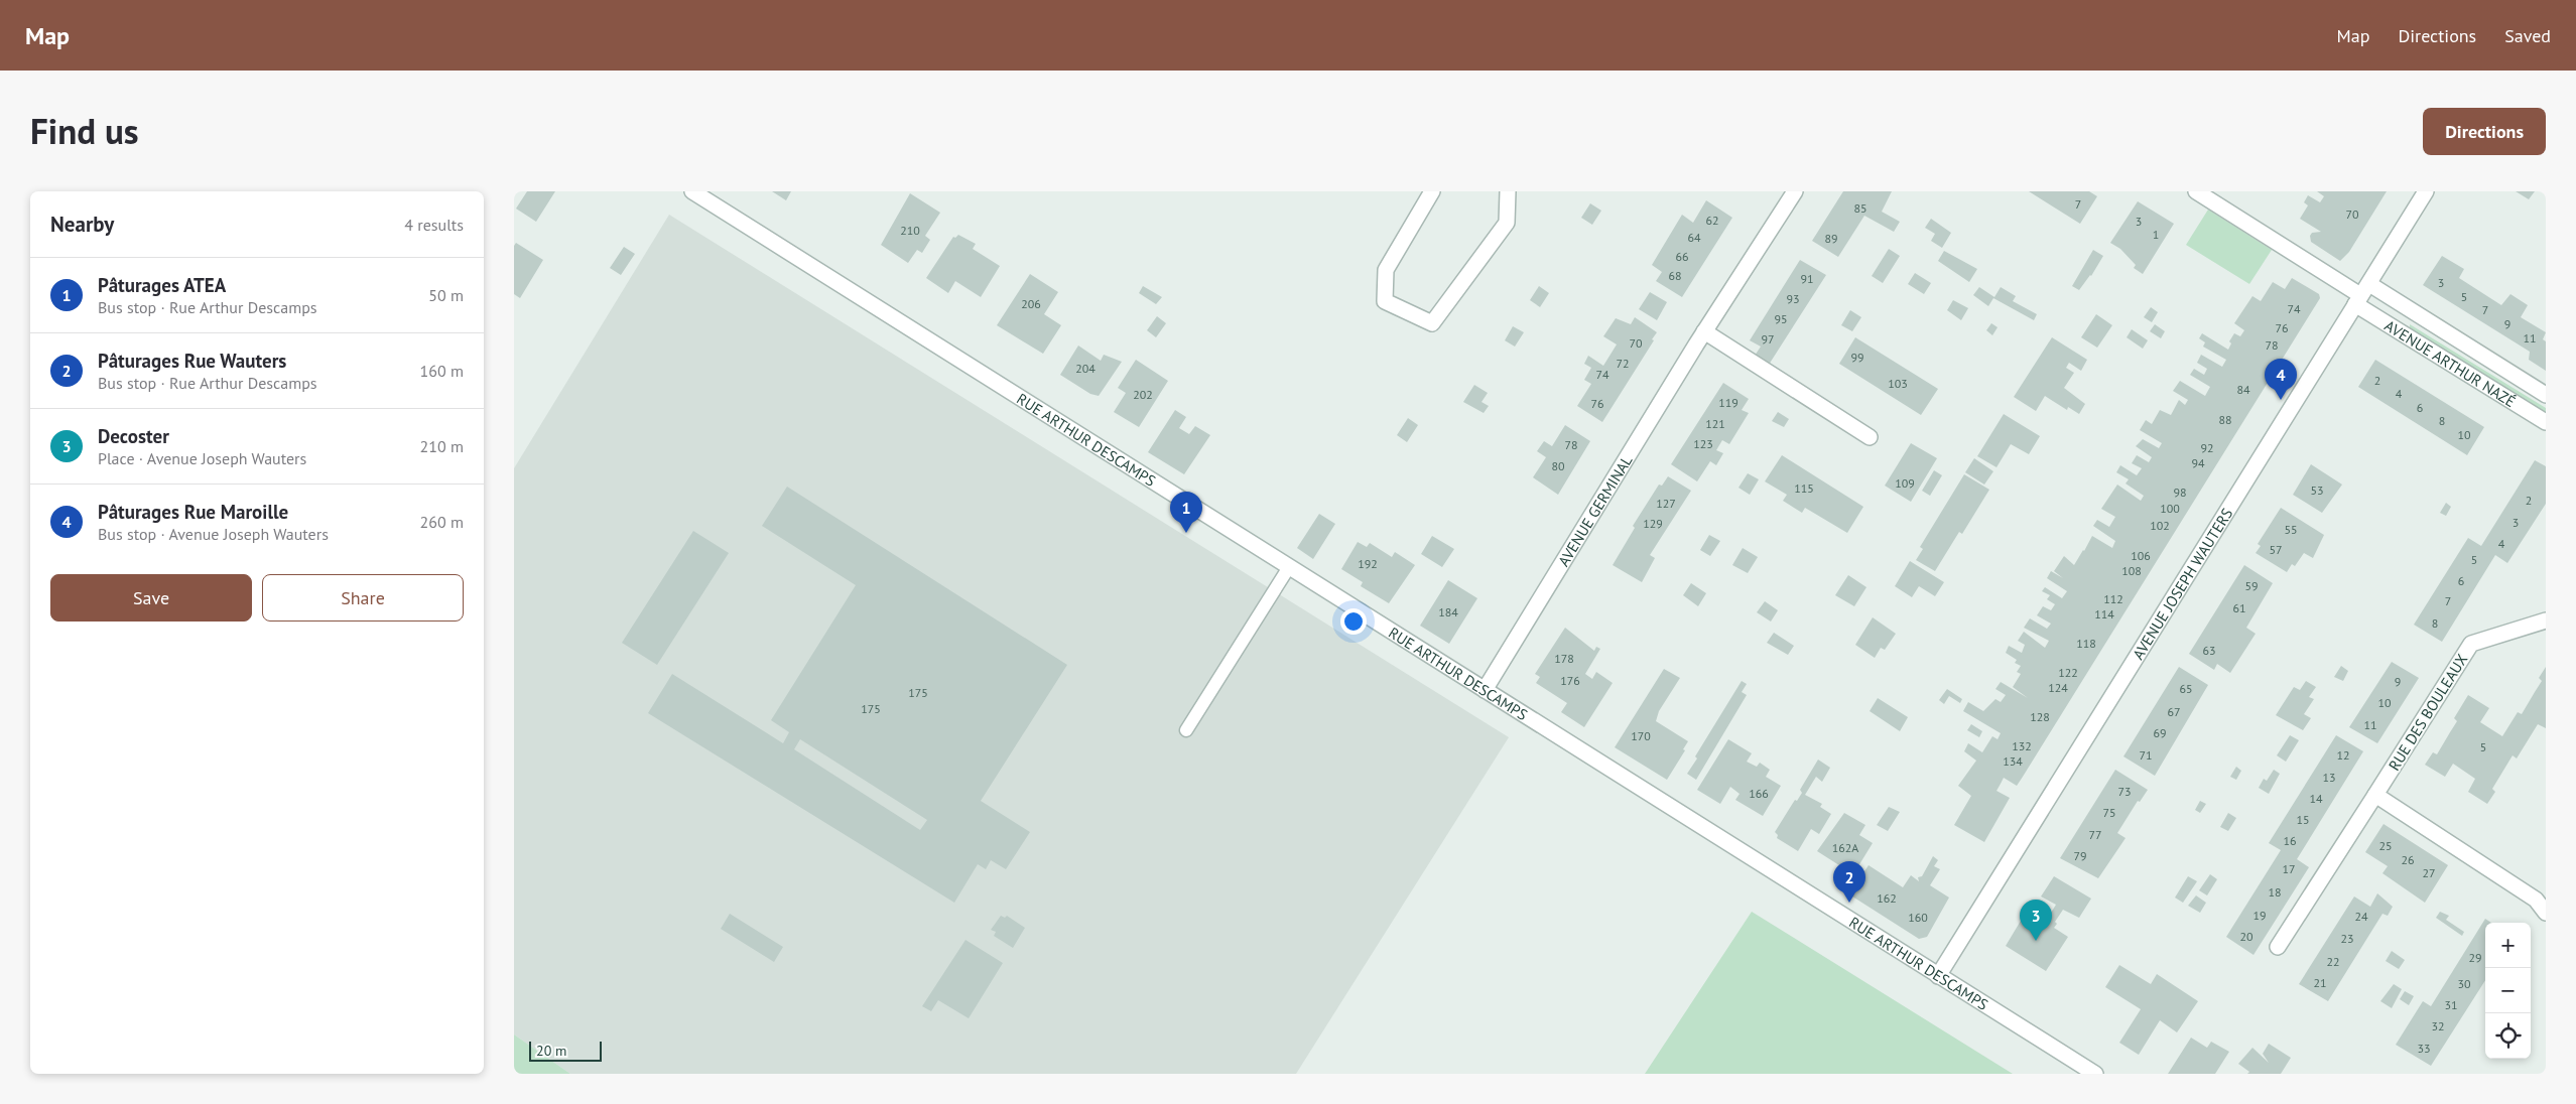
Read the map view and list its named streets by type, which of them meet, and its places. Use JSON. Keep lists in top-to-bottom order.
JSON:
{
  "streets": {
    "street": [
      "AVENUE ARTHUR NAZÉ",
      "RUE ARTHUR DESCAMPS",
      "AVENUE GERMINAL",
      "AVENUE JOSEPH WAUTERS",
      "RUE DES BOULEAUX"
    ]
  },
  "crossings": [
    ["AVENUE ARTHUR NAZÉ", "AVENUE JOSEPH WAUTERS"],
    ["RUE ARTHUR DESCAMPS", "AVENUE GERMINAL"],
    ["RUE ARTHUR DESCAMPS", "AVENUE JOSEPH WAUTERS"]
  ],
  "house_numbers": [
    "7",
    "85",
    "70",
    "62",
    "3",
    "210",
    "1",
    "64",
    "89",
    "66",
    "68",
    "91",
    "3",
    "5",
    "93",
    "206",
    "74",
    "7",
    "95",
    "9",
    "76",
    "11",
    "97",
    "70",
    "78",
    "99",
    "72",
    "204",
    "74",
    "2",
    "103",
    "84",
    "4",
    "202",
    "119",
    "76",
    "6",
    "88",
    "8",
    "121",
    "10",
    "123",
    "78",
    "92",
    "94",
    "80",
    "109",
    "115",
    "53",
    "98",
    "2",
    "127",
    "100",
    "3",
    "129",
    "102",
    "55",
    "4",
    "57",
    "106",
    "5",
    "192",
    "108",
    "6",
    "59",
    "112",
    "7",
    "61",
    "184",
    "114",
    "8",
    "118",
    "63",
    "178",
    "122",
    "176",
    "9",
    "124",
    "65",
    "175",
    "10",
    "175",
    "67",
    "128",
    "11",
    "69",
    "170",
    "132",
    "5",
    "71",
    "12",
    "134",
    "13",
    "73",
    "166",
    "14",
    "75",
    "15",
    "77",
    "16",
    "25",
    "162A",
    "79",
    "26",
    "17",
    "27",
    "18",
    "162",
    "19",
    "24",
    "160",
    "20",
    "23",
    "29",
    "22",
    "21",
    "30",
    "31",
    "32",
    "33"
  ],
  "scale_bar": "20 m",
  "page": {
    "header": "Map",
    "nav": ["Map", "Directions", "Saved"],
    "title": "Find us",
    "buttons": [
      "Directions",
      ["Save", "Share"]
    ],
    "heading": ["Nearby", "4 results"],
    "list": [
      {
        "mark": "1",
        "name": "Pâturages ATEA",
        "note": "Bus stop · Rue Arthur Descamps",
        "value": "50 m"
      },
      {
        "mark": "2",
        "name": "Pâturages Rue Wauters",
        "note": "Bus stop · Rue Arthur Descamps",
        "value": "160 m"
      },
      {
        "mark": "3",
        "name": "Decoster",
        "note": "Place · Avenue Joseph Wauters",
        "value": "210 m"
      },
      {
        "mark": "4",
        "name": "Pâturages Rue Maroille",
        "note": "Bus stop · Avenue Joseph Wauters",
        "value": "260 m"
      }
    ],
    "pins": [
      "4",
      "1",
      "2",
      "3"
    ],
    "map_buttons": ["+", "−"],
    "scale": "20 m"
  }
}
